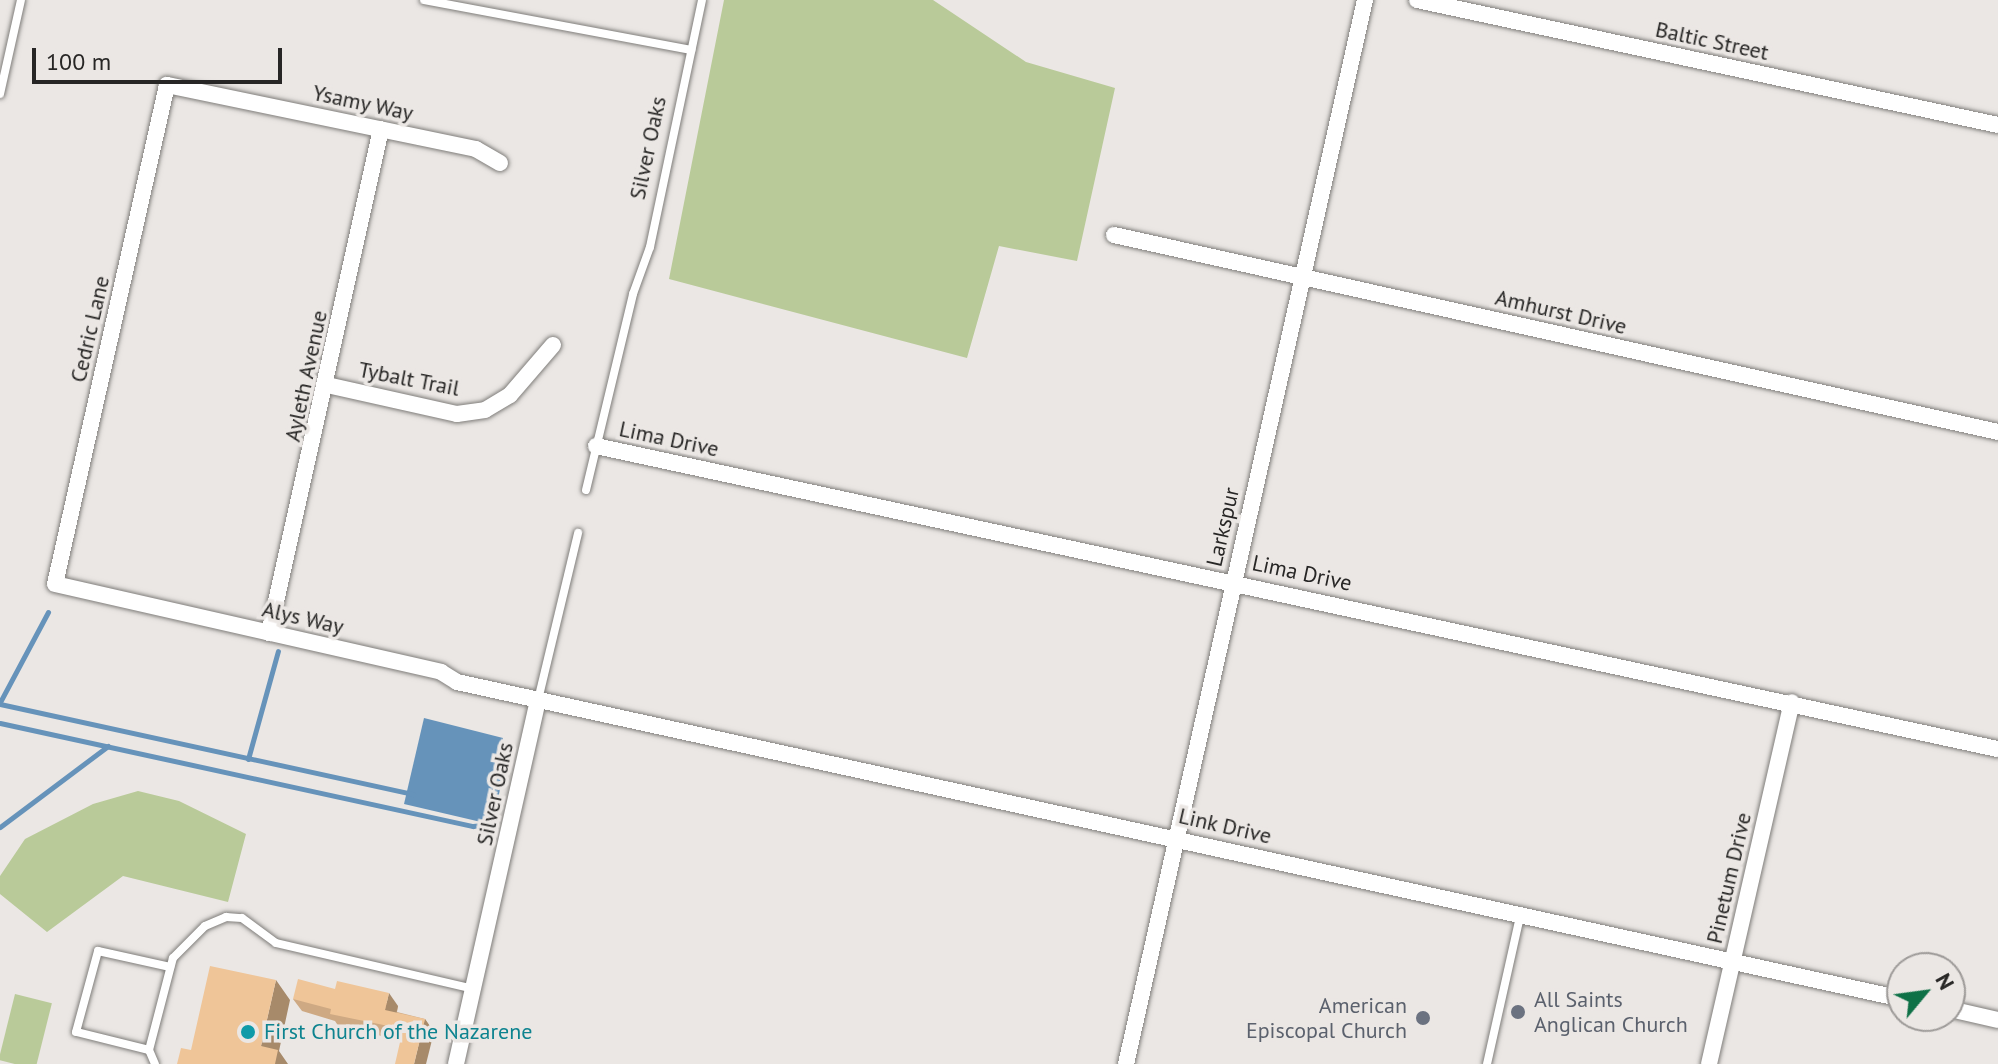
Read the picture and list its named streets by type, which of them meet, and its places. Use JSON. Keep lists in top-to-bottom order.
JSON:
{
  "streets": {
    "street": [
      "Baltic Street",
      "Ysamy Way",
      "Silver Oaks",
      "Amhurst Drive",
      "Cedric Lane",
      "Ayleth Avenue",
      "Tybalt Trail",
      "Lima Drive",
      "Larkspur",
      "Alys Way",
      "Link Drive",
      "Pinetum Drive"
    ]
  },
  "crossings": [
    ["Ysamy Way", "Cedric Lane"],
    ["Ysamy Way", "Ayleth Avenue"],
    ["Silver Oaks", "Lima Drive"],
    ["Silver Oaks", "Alys Way"],
    ["Silver Oaks", "Link Drive"],
    ["Amhurst Drive", "Larkspur"],
    ["Cedric Lane", "Alys Way"],
    ["Ayleth Avenue", "Tybalt Trail"],
    ["Ayleth Avenue", "Alys Way"],
    ["Lima Drive", "Larkspur"],
    ["Lima Drive", "Pinetum Drive"],
    ["Larkspur", "Link Drive"],
    ["Alys Way", "Link Drive"],
    ["Link Drive", "Pinetum Drive"]
  ],
  "places": ["All Saints Anglican Church", "American Episcopal Church", "First Church of the Nazarene"],
  "scale_bar": "100 m",
  "north": "top right"
}
